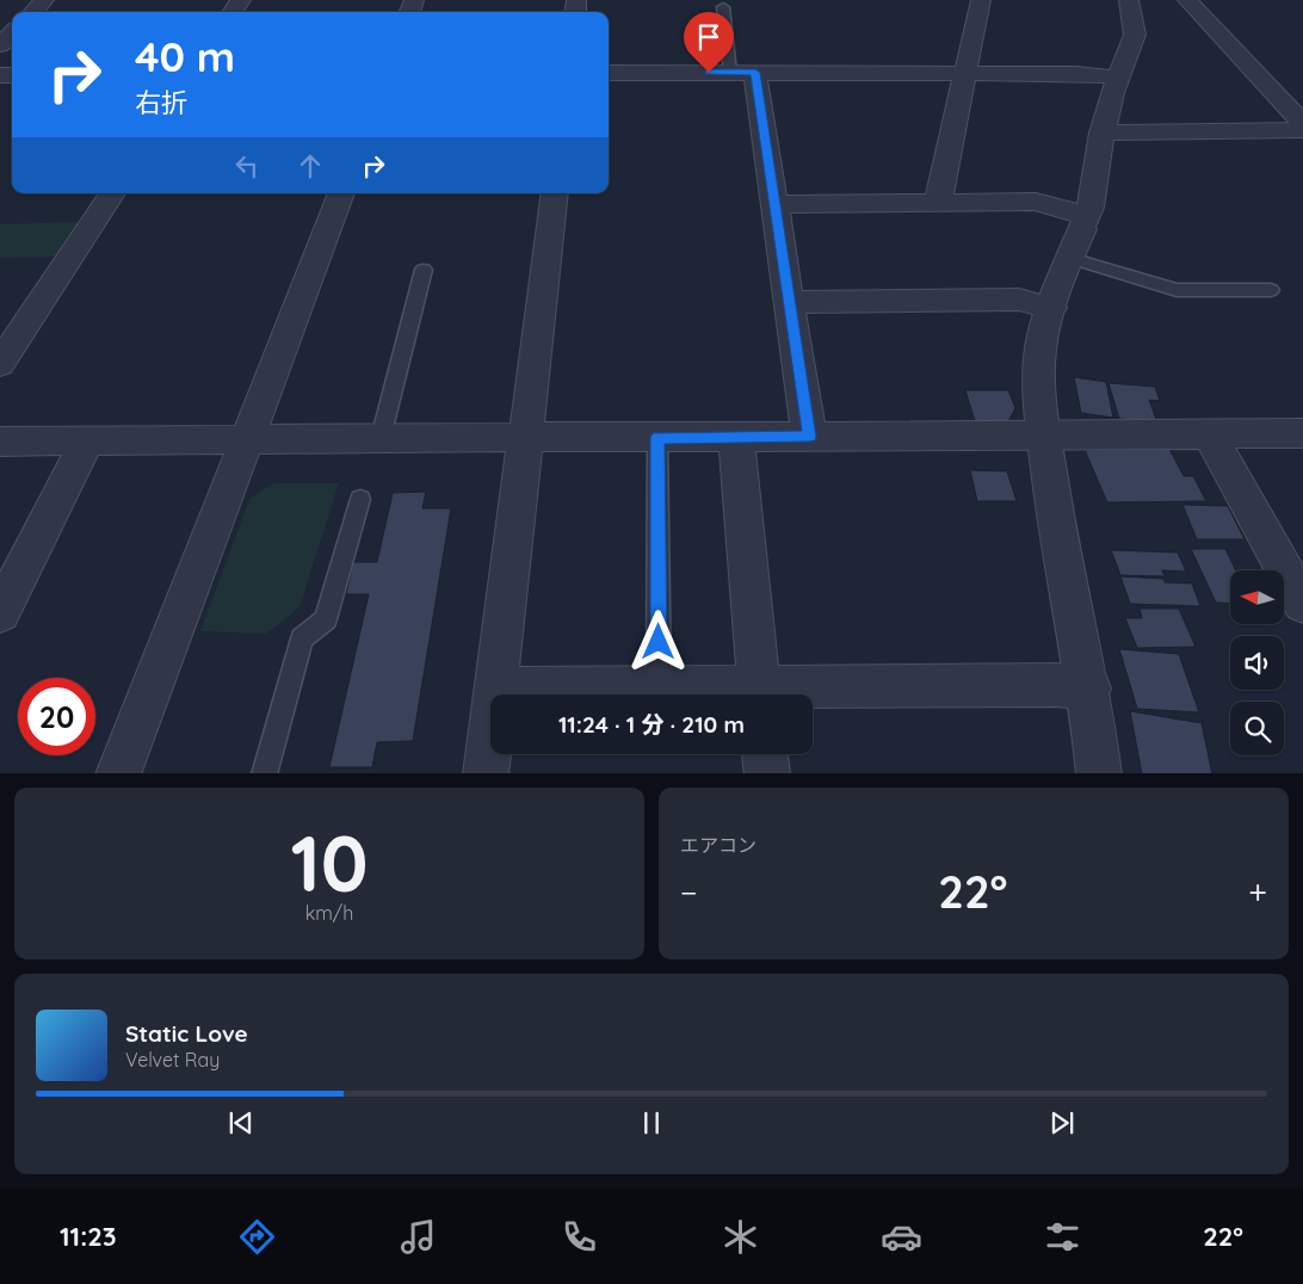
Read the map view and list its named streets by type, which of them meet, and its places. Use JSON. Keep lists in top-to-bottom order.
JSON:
{
  "north": "left",
  "page": {
    "turn": ["40 m", "右折"],
    "limit": "20",
    "trip": "11:24 · 1 分 · 210 m",
    "tile": [
      ["10", "km/h"],
      "エアコン"
    ],
    "heat": ["−", "22°", "+"],
    "song": ["Static Love", "Velvet Ray"],
    "tabs": ["11:23", "22°"]
  }
}
